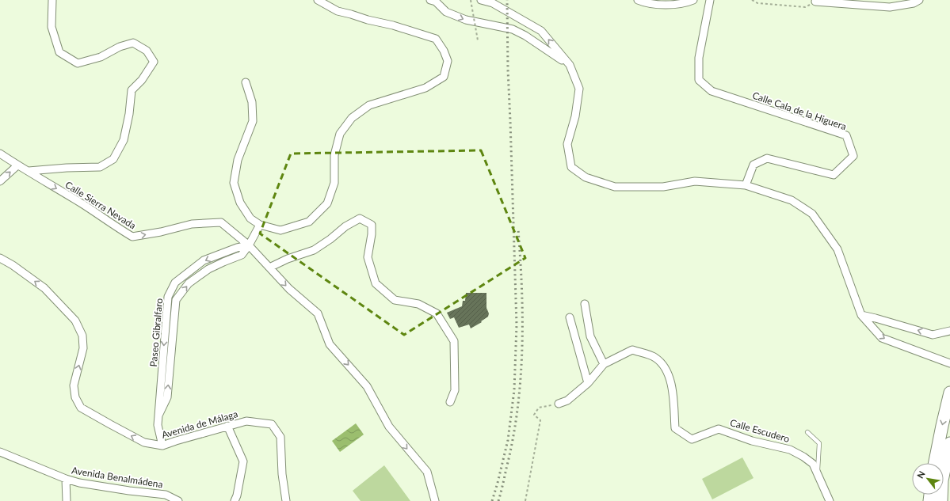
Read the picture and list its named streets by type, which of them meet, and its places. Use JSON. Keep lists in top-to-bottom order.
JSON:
{
  "streets": {
    "street": [
      "Calle Cala de la Higuera",
      "Calle Sierra Nevada",
      "Paseo Gibralfaro",
      "Avenida de Málaga",
      "Calle Escudero",
      "Avenida Benalmádena"
    ]
  },
  "crossings": [
    ["Calle Sierra Nevada", "Paseo Gibralfaro"],
    ["Paseo Gibralfaro", "Avenida de Málaga"]
  ],
  "one_way": ["Calle Sierra Nevada", "Avenida de Málaga"],
  "north": "top left"
}
